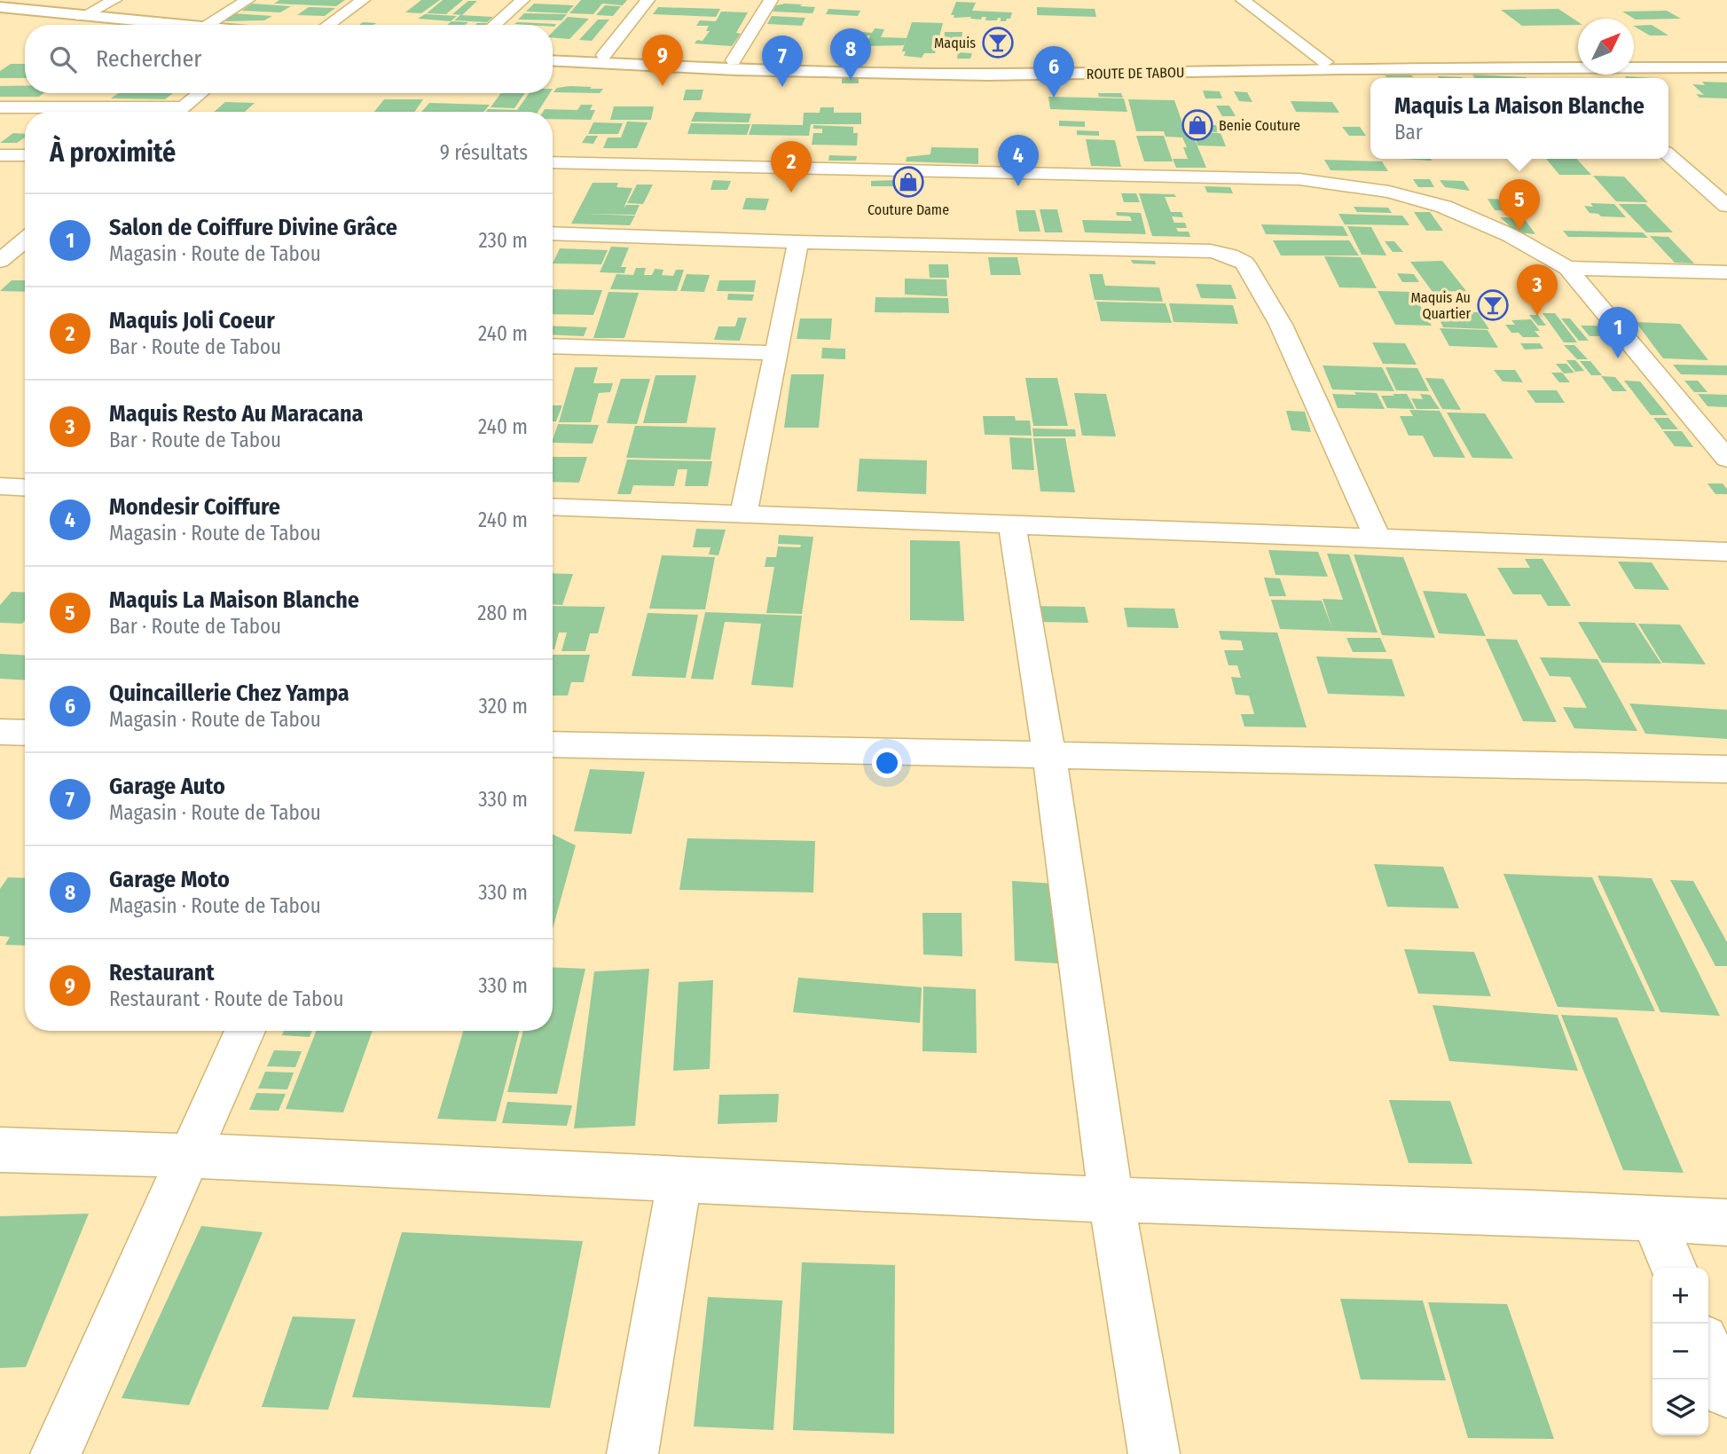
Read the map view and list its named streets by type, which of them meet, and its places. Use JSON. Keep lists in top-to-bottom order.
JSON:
{
  "streets": {
    "main road": ["ROUTE DE TABOU"]
  },
  "places": {
    "bar": ["Maquis", "Maquis Au Quartier"],
    "shop": ["Benie Couture", "Couture Dame"]
  },
  "north": "top right",
  "page": {
    "search": "Rechercher",
    "pins": [
      "8",
      "9",
      "7",
      "6",
      "4",
      "2",
      "5",
      "3",
      "1"
    ],
    "popup": ["Maquis La Maison Blanche", "Bar"],
    "heading": ["À proximité", "9 résultats"],
    "list": [
      {
        "mark": "1",
        "name": "Salon de Coiffure Divine Grâce",
        "note": "Magasin · Route de Tabou",
        "value": "230 m"
      },
      {
        "mark": "2",
        "name": "Maquis Joli Coeur",
        "note": "Bar · Route de Tabou",
        "value": "240 m"
      },
      {
        "mark": "3",
        "name": "Maquis Resto Au Maracana",
        "note": "Bar · Route de Tabou",
        "value": "240 m"
      },
      {
        "mark": "4",
        "name": "Mondesir Coiffure",
        "note": "Magasin · Route de Tabou",
        "value": "240 m"
      },
      {
        "mark": "5",
        "name": "Maquis La Maison Blanche",
        "note": "Bar · Route de Tabou",
        "value": "280 m"
      },
      {
        "mark": "6",
        "name": "Quincaillerie Chez Yampa",
        "note": "Magasin · Route de Tabou",
        "value": "320 m"
      },
      {
        "mark": "7",
        "name": "Garage Auto",
        "note": "Magasin · Route de Tabou",
        "value": "330 m"
      },
      {
        "mark": "8",
        "name": "Garage Moto",
        "note": "Magasin · Route de Tabou",
        "value": "330 m"
      },
      {
        "mark": "9",
        "name": "Restaurant",
        "note": "Restaurant · Route de Tabou",
        "value": "330 m"
      }
    ],
    "map_buttons": ["+", "−"]
  }
}
